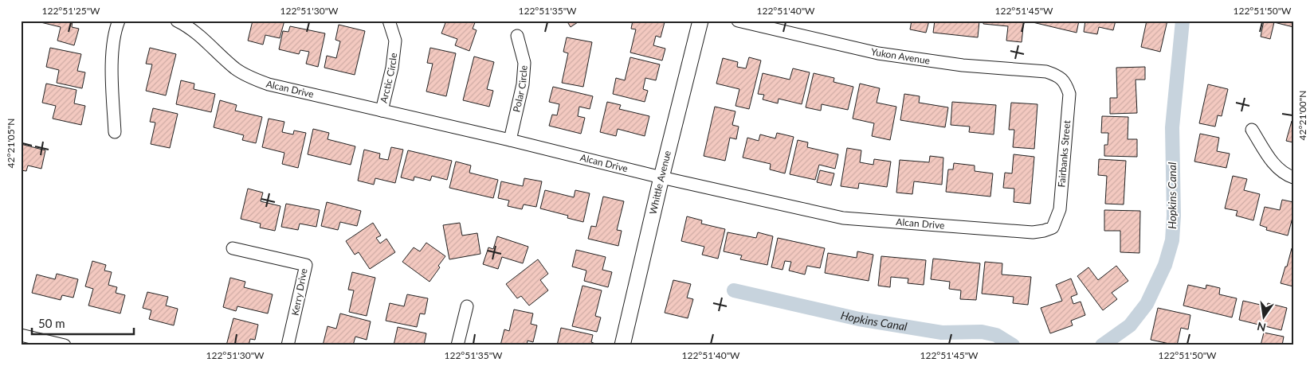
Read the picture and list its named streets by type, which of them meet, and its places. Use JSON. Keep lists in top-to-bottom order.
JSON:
{
  "streets": {
    "street": [
      "Yukon Avenue",
      "Arctic Circle",
      "Alcan Drive",
      "Polar Circle",
      "Fairbanks Street",
      "Whittle Avenue",
      "Kerry Drive"
    ]
  },
  "crossings": [
    ["Yukon Avenue", "Fairbanks Street"],
    ["Arctic Circle", "Alcan Drive"],
    ["Alcan Drive", "Polar Circle"],
    ["Alcan Drive", "Fairbanks Street"],
    ["Alcan Drive", "Whittle Avenue"]
  ],
  "water": ["Hopkins Canal"],
  "scale_bar": "50 m",
  "north": "bottom",
  "coordinates": [
    "122°51'25\"W",
    "122°51'30\"W",
    "122°51'35\"W",
    "122°51'40\"W",
    "122°51'45\"W",
    "122°51'50\"W",
    "42°21'00\"N",
    "42°21'05\"N"
  ]
}
